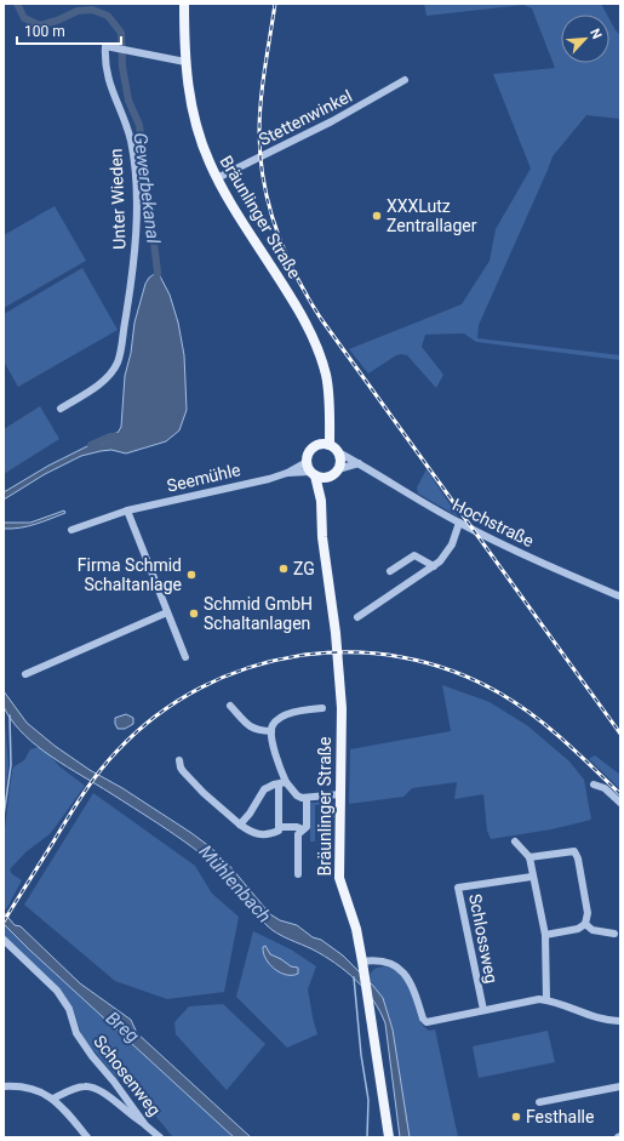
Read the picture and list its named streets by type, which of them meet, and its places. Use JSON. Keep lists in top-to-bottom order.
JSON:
{
  "streets": {
    "main road": ["Bräunlinger Straße"],
    "street": [
      "Stettenwinkel",
      "Unter Wieden",
      "Seemühle",
      "Hochstraße",
      "Schlossweg",
      "Schosenweg"
    ]
  },
  "crossings": [
    ["Stettenwinkel", "Bräunlinger Straße"],
    ["Unter Wieden", "Bräunlinger Straße"],
    ["Bräunlinger Straße", "Seemühle"],
    ["Bräunlinger Straße", "Hochstraße"],
    ["Seemühle", "Hochstraße"]
  ],
  "water": ["Gewerbekanal", "Mühlenbach", "Breg"],
  "places": [
    "XXXLutz Zentrallager",
    "ZG",
    "Firma Schmid Schaltanlage",
    "Schmid GmbH Schaltanlagen",
    "Festhalle"
  ],
  "scale_bar": "100 m",
  "north": "top right"
}
